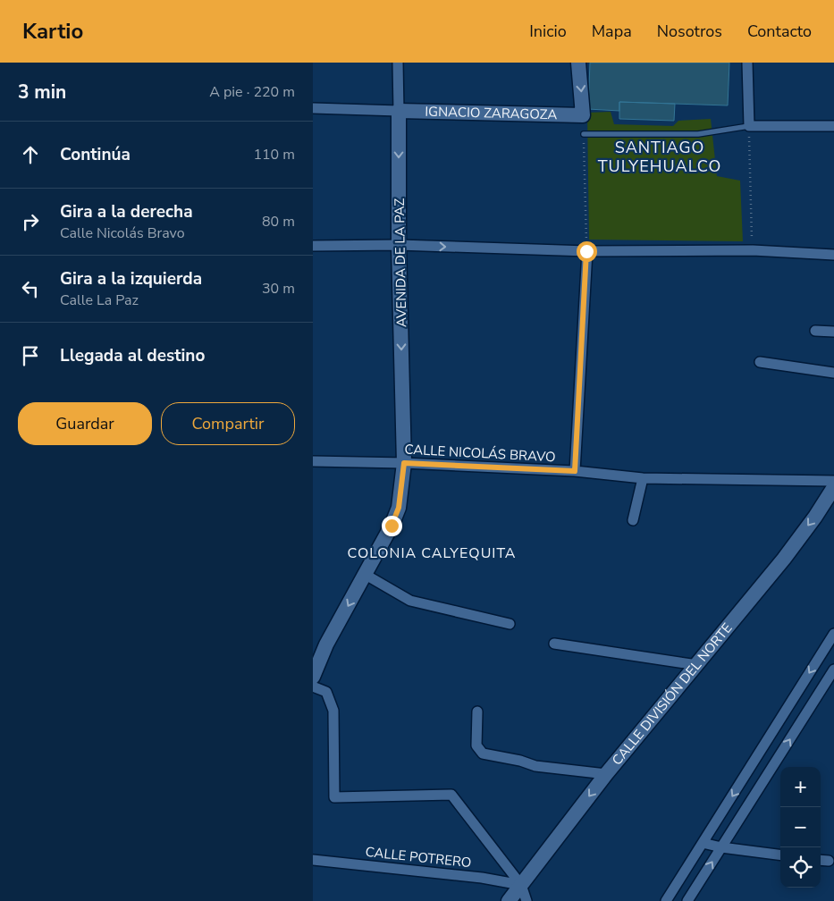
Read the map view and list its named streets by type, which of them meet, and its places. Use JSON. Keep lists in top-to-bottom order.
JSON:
{
  "streets": {
    "main road": ["IGNACIO ZARAGOZA", "AVENIDA DE LA PAZ", "CALLE DIVISIÓN DEL NORTE"],
    "street": ["CALLE NICOLÁS BRAVO", "CALLE POTRERO"]
  },
  "crossings": [
    ["IGNACIO ZARAGOZA", "AVENIDA DE LA PAZ"],
    ["AVENIDA DE LA PAZ", "CALLE NICOLÁS BRAVO"],
    ["CALLE DIVISIÓN DEL NORTE", "CALLE POTRERO"]
  ],
  "one_way": ["AVENIDA DE LA PAZ", "CALLE DIVISIÓN DEL NORTE"],
  "districts": ["SANTIAGO TULYEHUALCO", "COLONIA CALYEQUITA"],
  "page": {
    "header": "Kartio",
    "nav": [
      "Inicio",
      "Mapa",
      "Nosotros",
      "Contacto"
    ],
    "heading": ["3 min", "A pie · 220 m"],
    "list": [
      ["Continúa", "110 m"],
      ["Gira a la derecha", "Calle Nicolás Bravo", "80 m"],
      ["Gira a la izquierda", "Calle La Paz", "30 m"],
      "Llegada al destino"
    ],
    "buttons": ["Guardar", "Compartir"],
    "map_buttons": ["+", "−"]
  }
}
